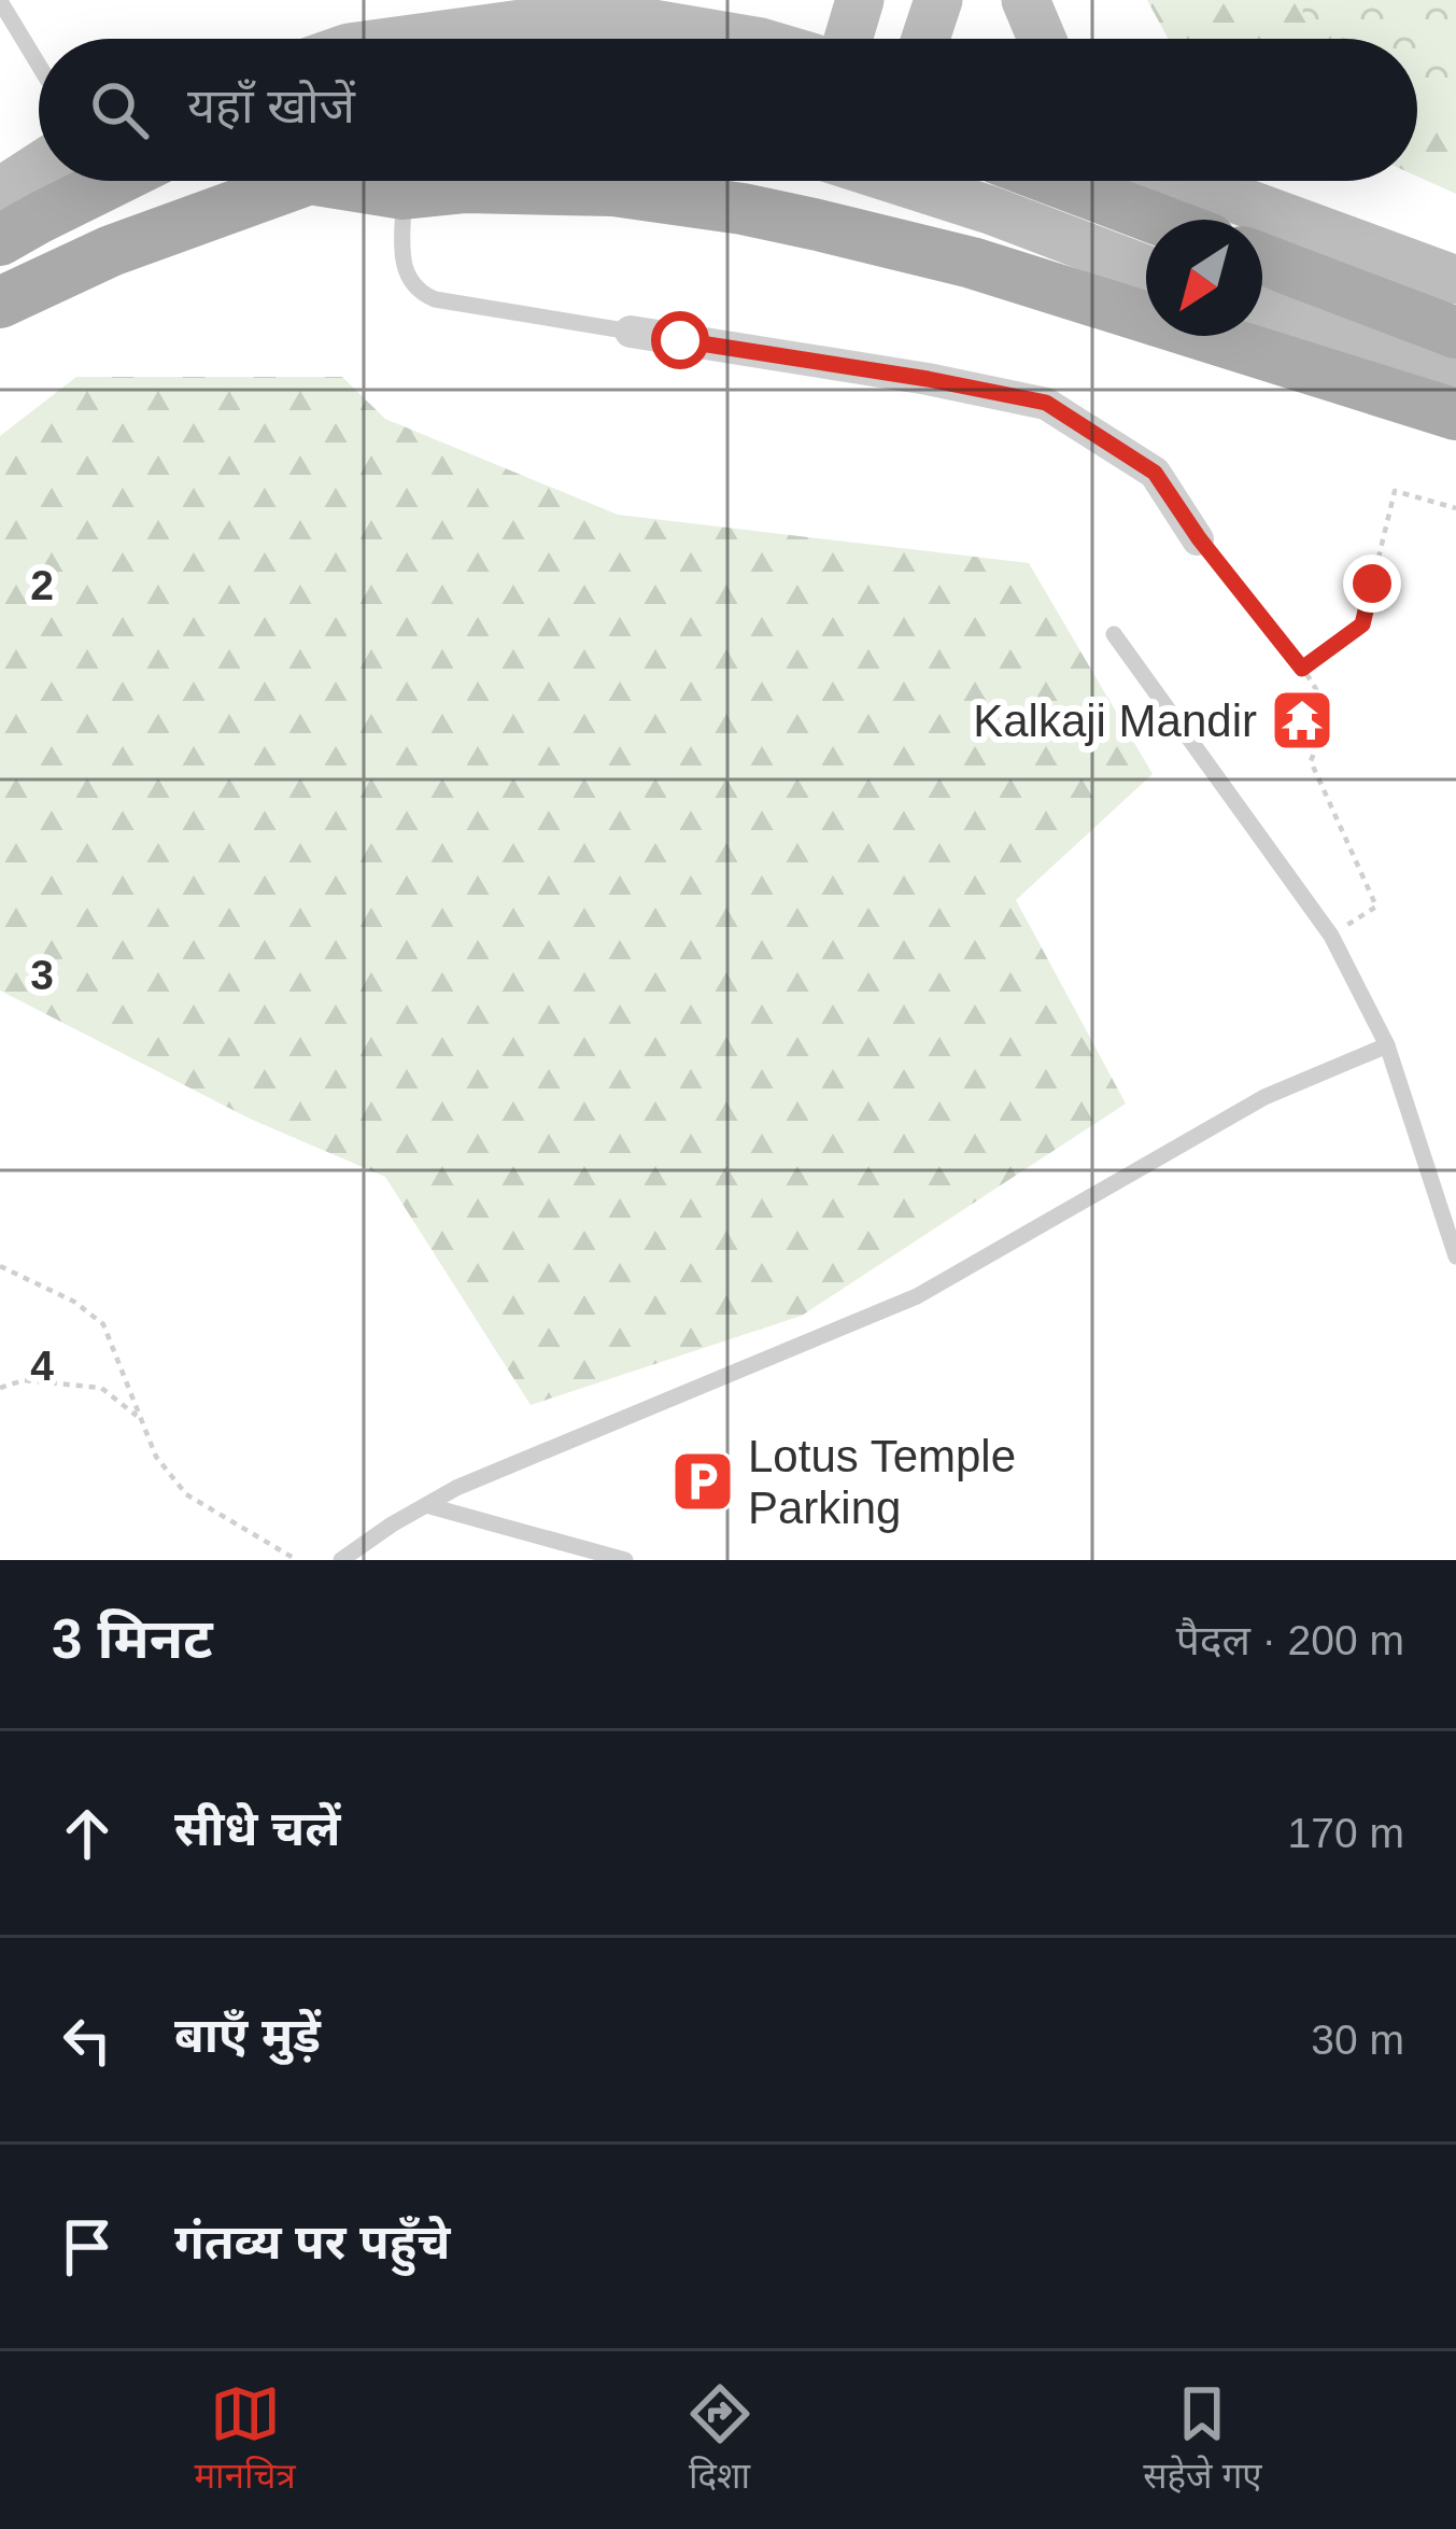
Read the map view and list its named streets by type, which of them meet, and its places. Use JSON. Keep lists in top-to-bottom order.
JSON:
{
  "places": {
    "temple": ["Kalkaji Mandir"],
    "parking": ["Lotus Temple Parking"]
  },
  "north": "bottom left",
  "page": {
    "search": "यहाँ खोजें",
    "heading": ["3 मिनट", "पैदल · 200 m"],
    "list": [
      ["सीधे चलें", "170 m"],
      ["बाएँ मुड़ें", "30 m"],
      "गंतव्य पर पहुँचे"
    ],
    "nav": ["मानचित्र", "दिशा", "सहेजे गए"]
  },
  "grid": {
    "rows": ["2", "3", "4"]
  }
}
